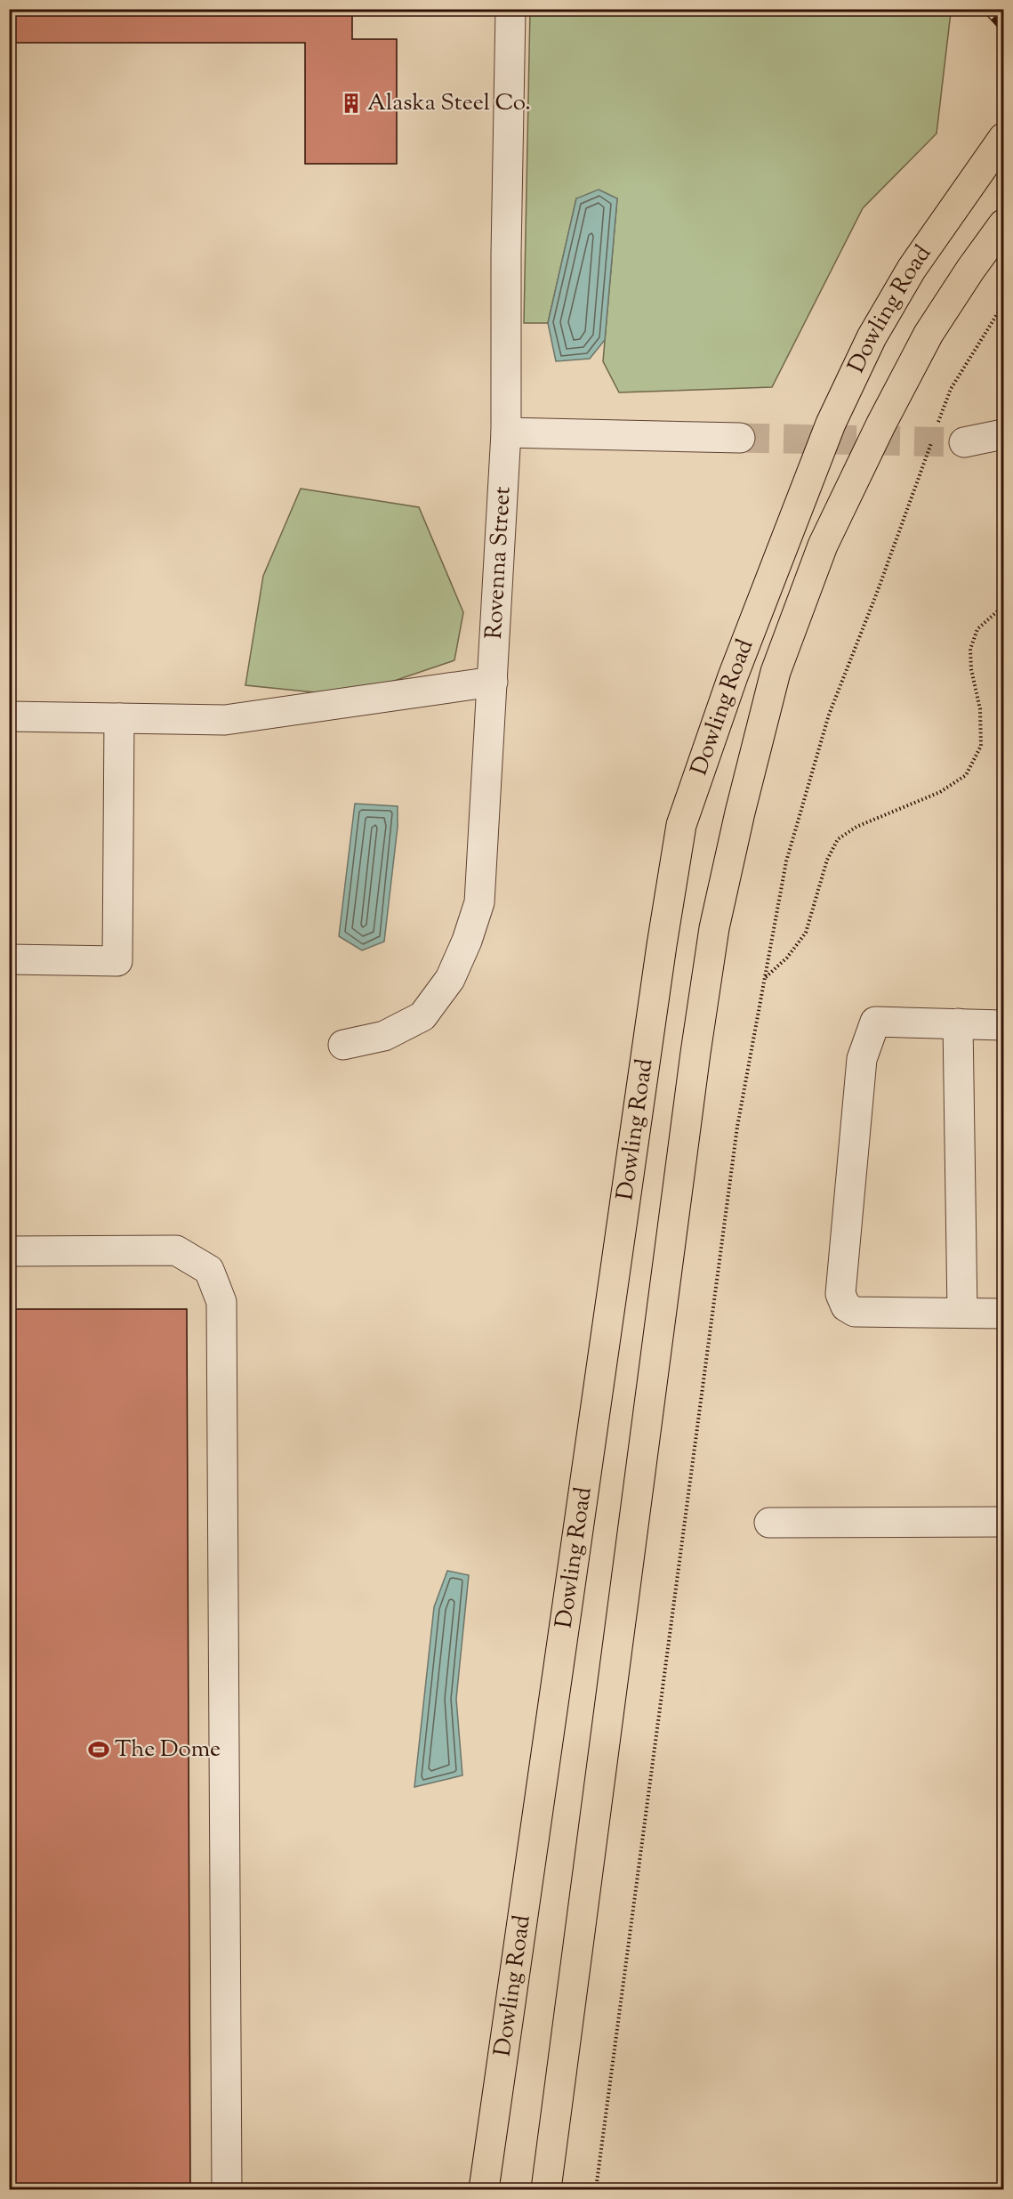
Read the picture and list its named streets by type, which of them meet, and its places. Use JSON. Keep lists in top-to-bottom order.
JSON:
{
  "streets": {
    "main road": ["Dowling Road"],
    "street": ["Rovenna Street"]
  },
  "places": {
    "building": ["Alaska Steel Co."],
    "sports": ["The Dome"]
  }
}
